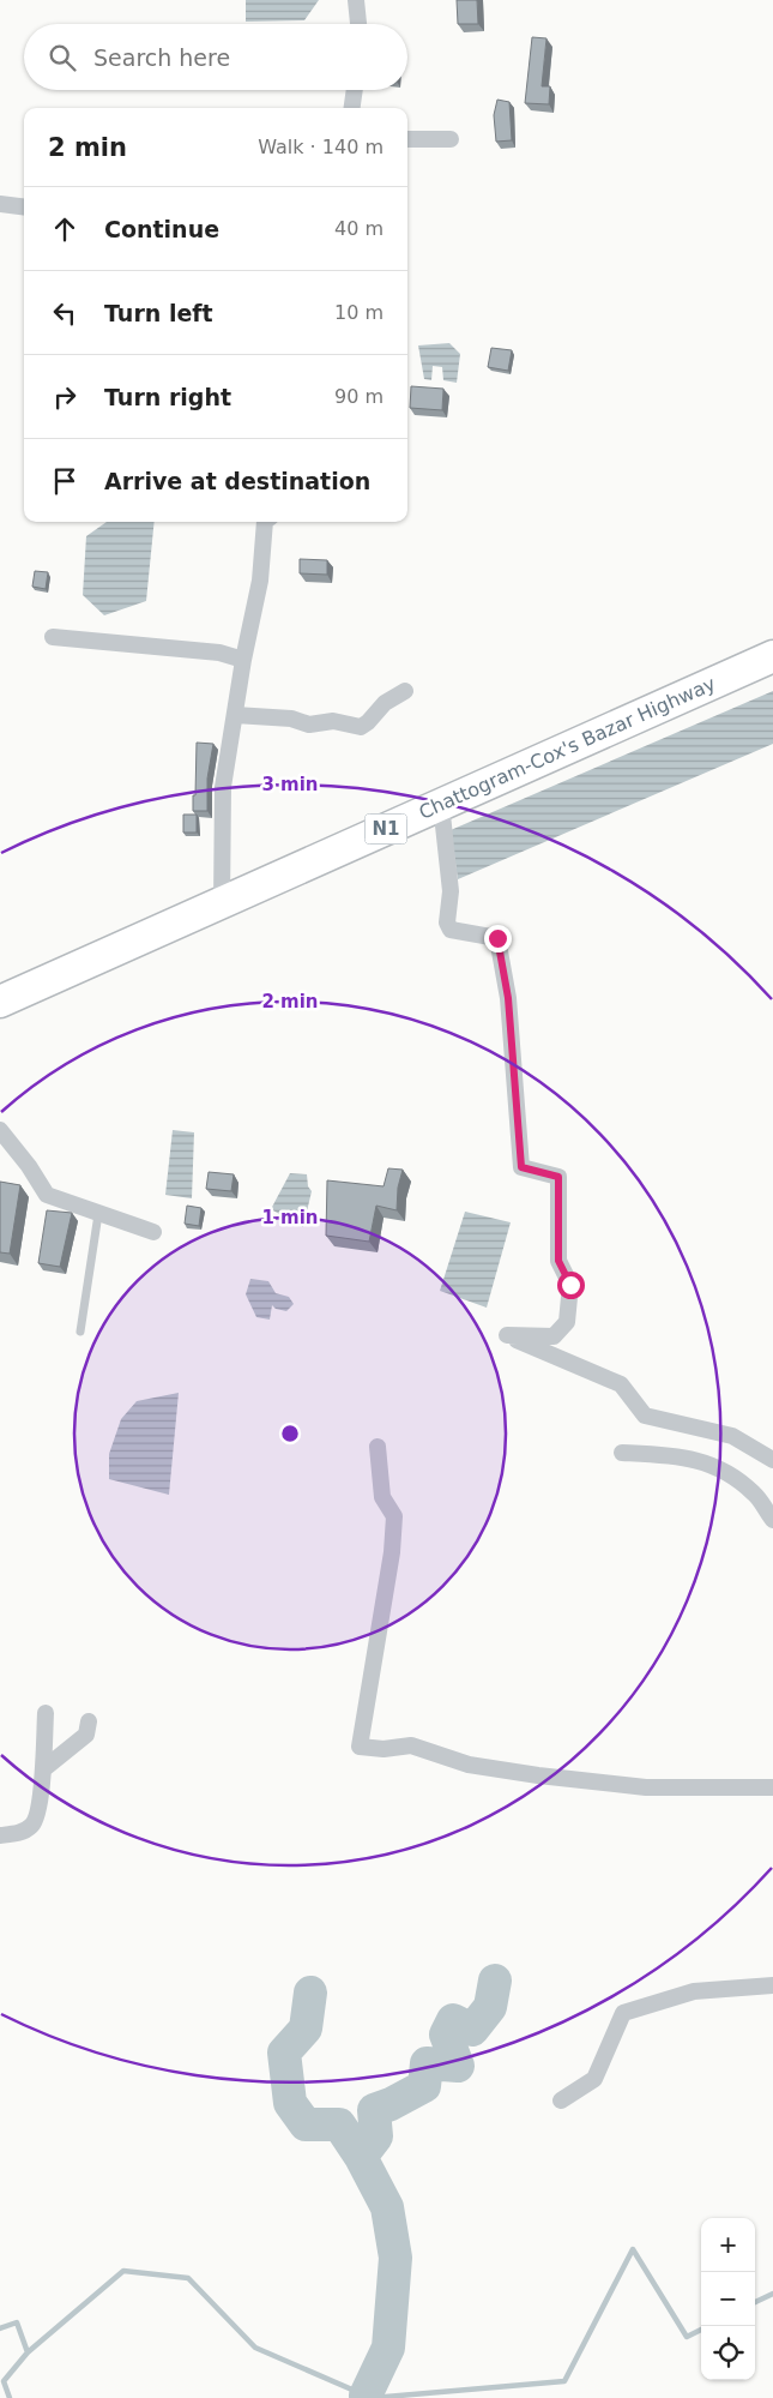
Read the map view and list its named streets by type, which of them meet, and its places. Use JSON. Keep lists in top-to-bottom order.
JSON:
{
  "streets": {
    "highway": ["Chattogram-Cox's Bazar Highway", "N1"]
  },
  "page": {
    "search": "Search here",
    "heading": ["2 min", "Walk · 140 m"],
    "list": [
      ["Continue", "40 m"],
      ["Turn left", "10 m"],
      ["Turn right", "90 m"],
      "Arrive at destination"
    ],
    "map_buttons": ["+", "−"]
  },
  "rings": ["3 min", "2 min", "1 min"]
}
